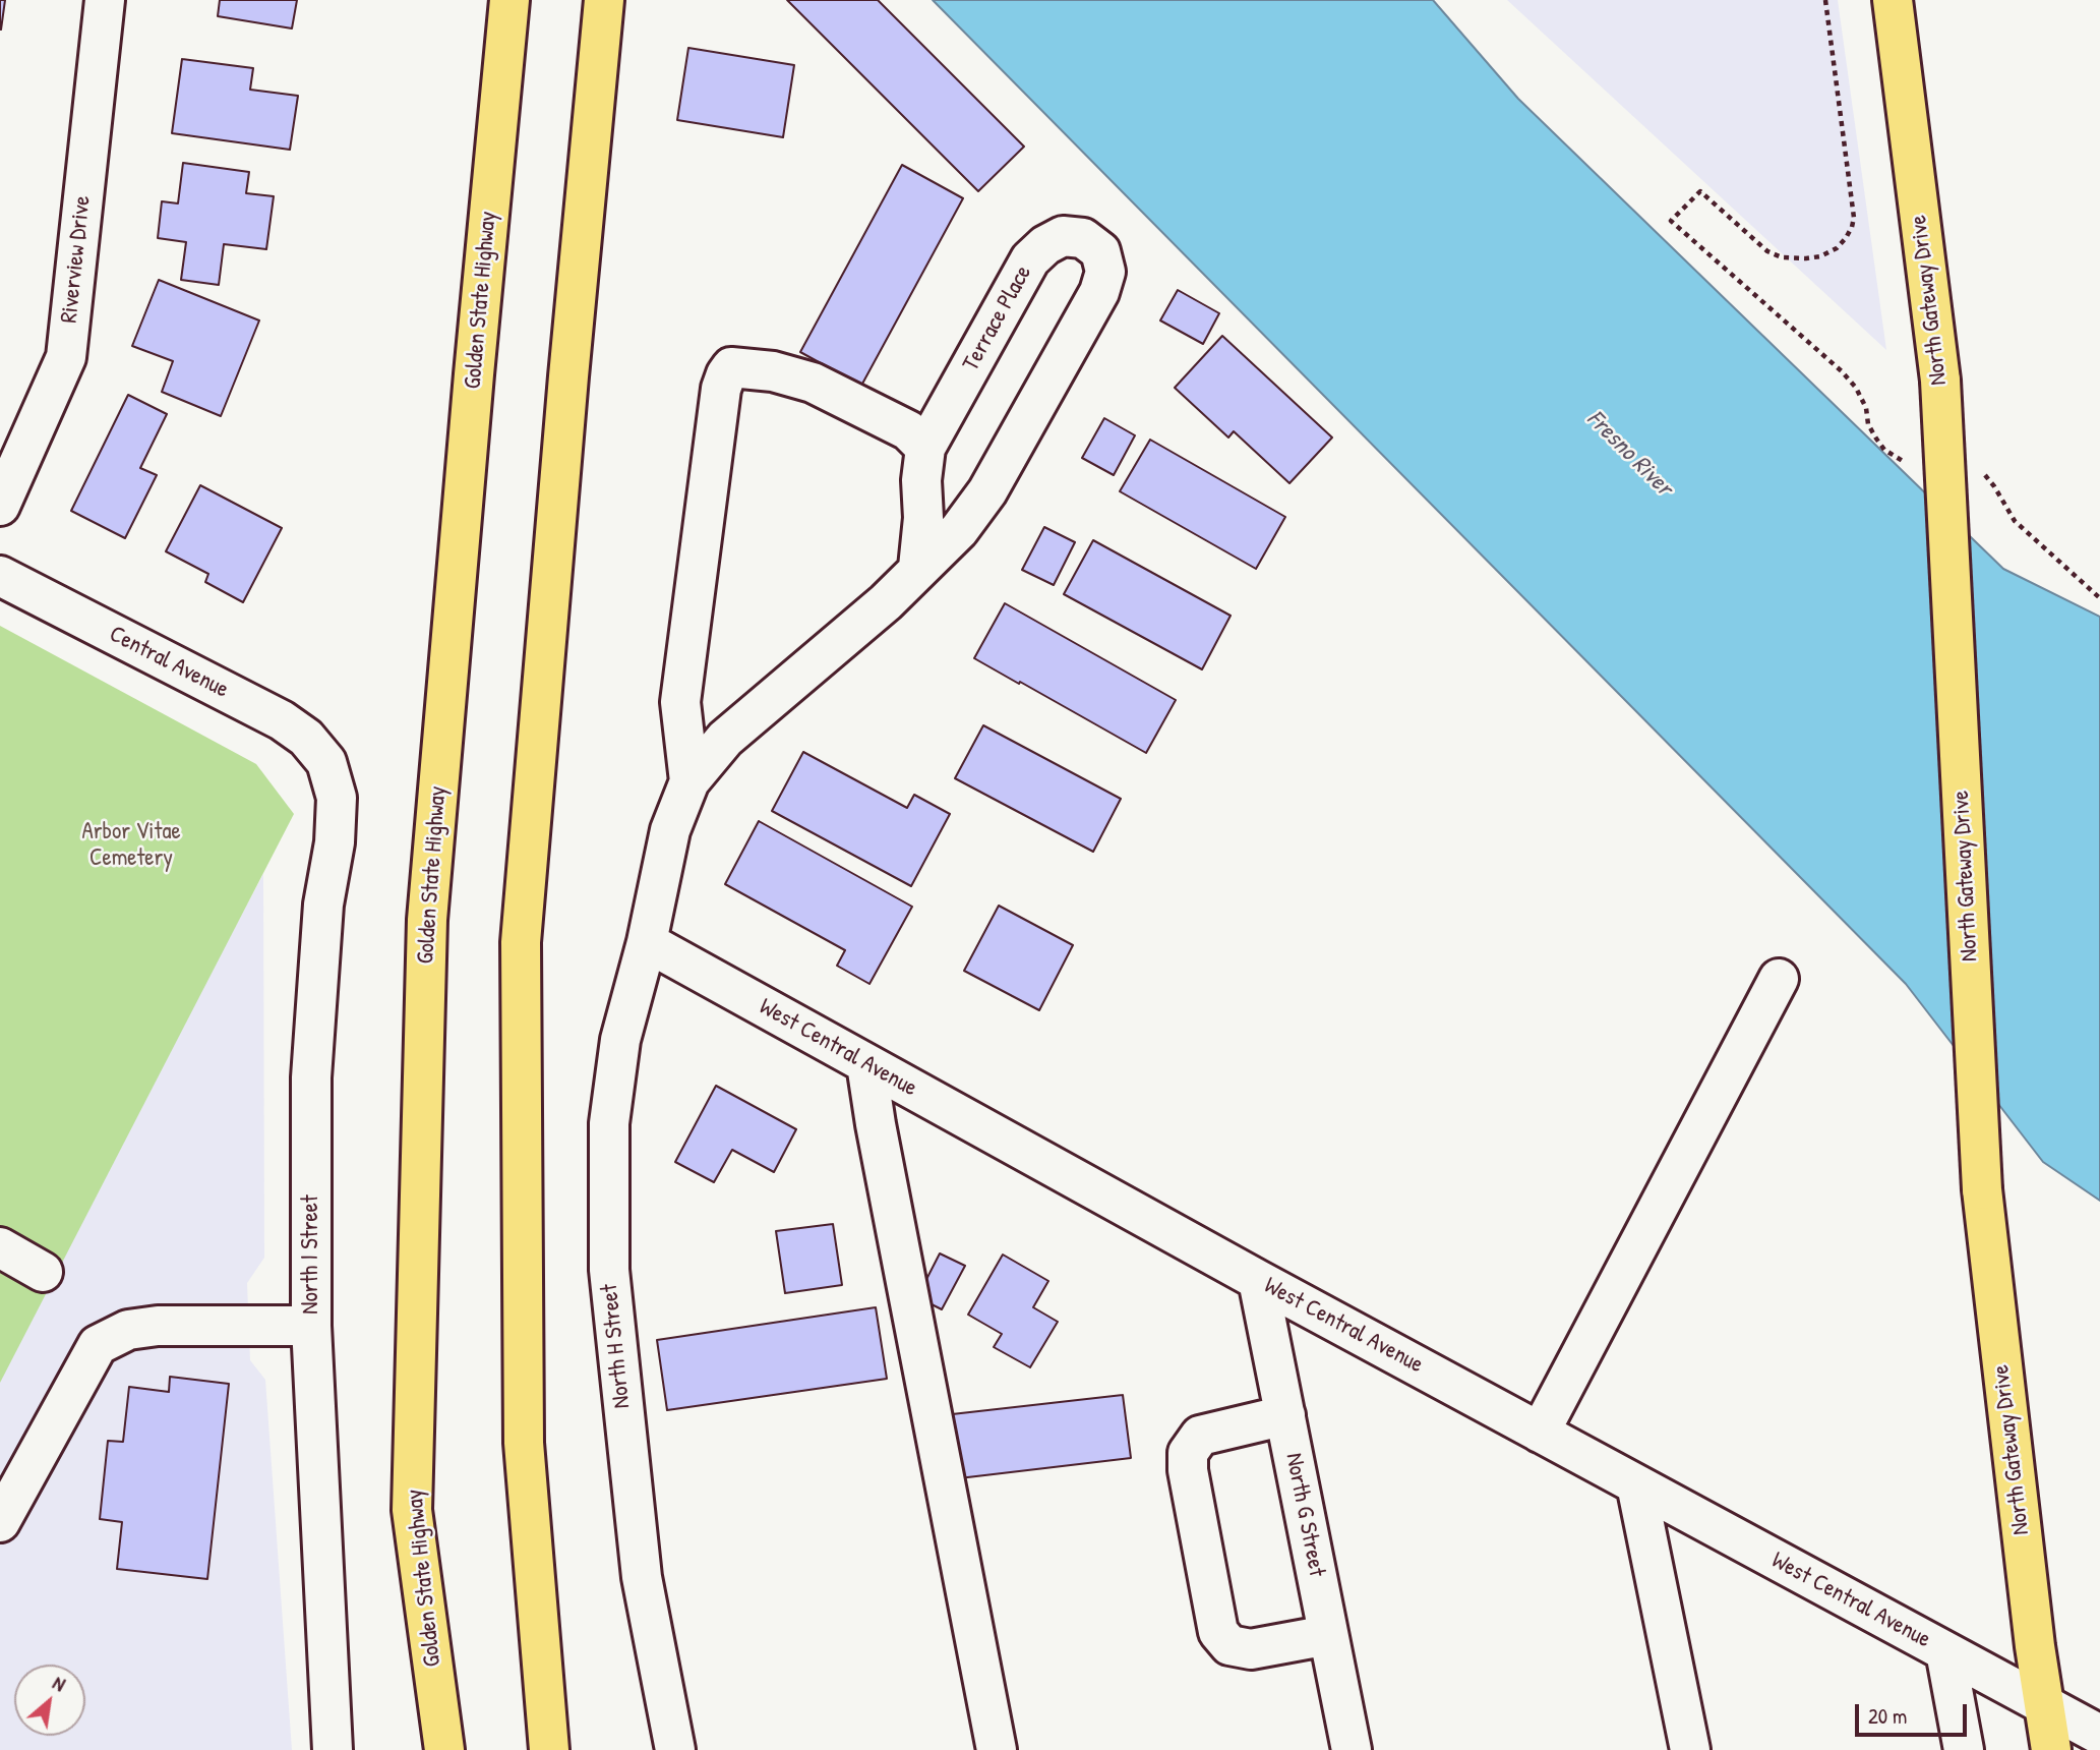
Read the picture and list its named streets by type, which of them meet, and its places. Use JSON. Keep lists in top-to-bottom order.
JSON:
{
  "streets": {
    "main road": ["Golden State Highway", "North Gateway Drive"],
    "street": [
      "Riverview Drive",
      "Terrace Place",
      "Central Avenue",
      "West Central Avenue",
      "North I Street",
      "North H Street",
      "North G Street"
    ]
  },
  "crossings": [
    ["North Gateway Drive", "West Central Avenue"],
    ["Terrace Place", "West Central Avenue"],
    ["Terrace Place", "North H Street"],
    ["Central Avenue", "North I Street"],
    ["West Central Avenue", "North H Street"],
    ["West Central Avenue", "North G Street"]
  ],
  "water": ["Fresno River"],
  "parks": ["Arbor Vitae Cemetery"],
  "scale_bar": "20 m",
  "north": "top right"
}
